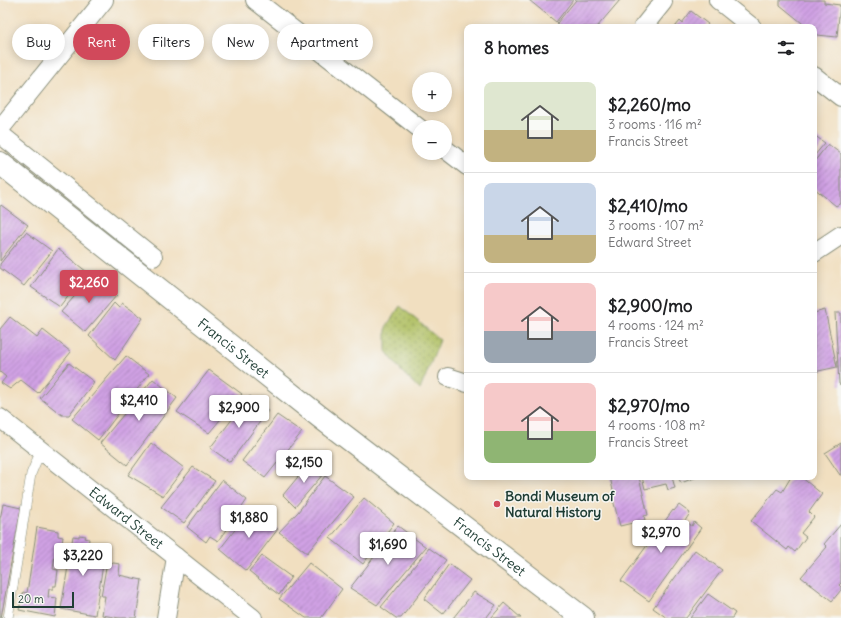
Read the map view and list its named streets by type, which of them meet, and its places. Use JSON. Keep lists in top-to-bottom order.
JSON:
{
  "streets": {
    "street": ["Francis Street", "Edward Street"]
  },
  "places": ["Bondi Museum of Natural History"],
  "scale_bar": "20 m",
  "page": {
    "chip": [
      "Buy",
      "Rent",
      "Filters",
      "New",
      "Apartment"
    ],
    "heading": "8 homes",
    "map_buttons": ["+", "−"],
    "list": [
      {
        "name": "$2,260/mo",
        "note": "3 rooms · 116 m² · Francis Street"
      },
      {
        "name": "$2,410/mo",
        "note": "3 rooms · 107 m² · Edward Street"
      },
      {
        "name": "$2,900/mo",
        "note": "4 rooms · 124 m² · Francis Street"
      },
      {
        "name": "$2,970/mo",
        "note": "4 rooms · 108 m² · Francis Street"
      }
    ],
    "price": [
      "$2,260",
      "$2,410",
      "$2,900",
      "$2,150",
      "$1,880",
      "$2,970",
      "$1,690",
      "$3,220"
    ],
    "scale": "20 m"
  }
}
